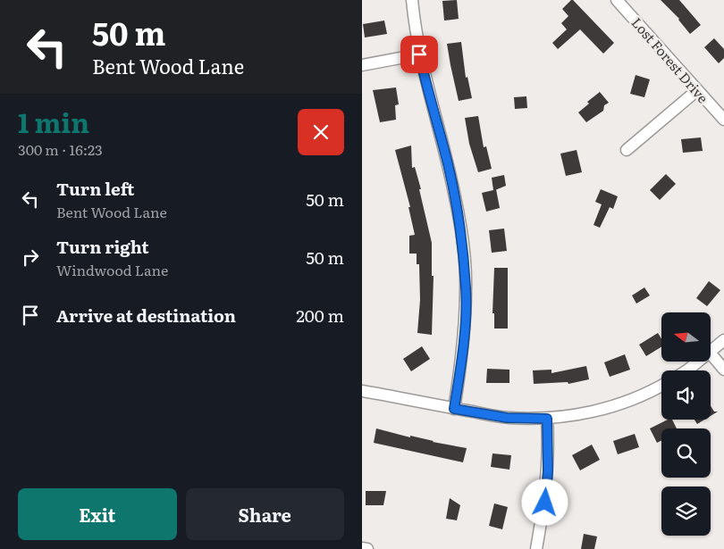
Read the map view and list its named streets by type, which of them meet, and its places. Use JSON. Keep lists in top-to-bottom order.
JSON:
{
  "streets": {
    "street": ["Lost Forest Drive"]
  },
  "north": "left",
  "page": {
    "turn": ["50 m", "Bent Wood Lane"],
    "heading": ["1 min", "300 m · 16:23"],
    "list": [
      {
        "name": "Turn left",
        "note": "Bent Wood Lane",
        "value": "50 m"
      },
      {
        "name": "Turn right",
        "note": "Windwood Lane",
        "value": "50 m"
      },
      {
        "name": "Arrive at destination",
        "value": "200 m"
      }
    ],
    "buttons": ["Exit", "Share"]
  }
}
